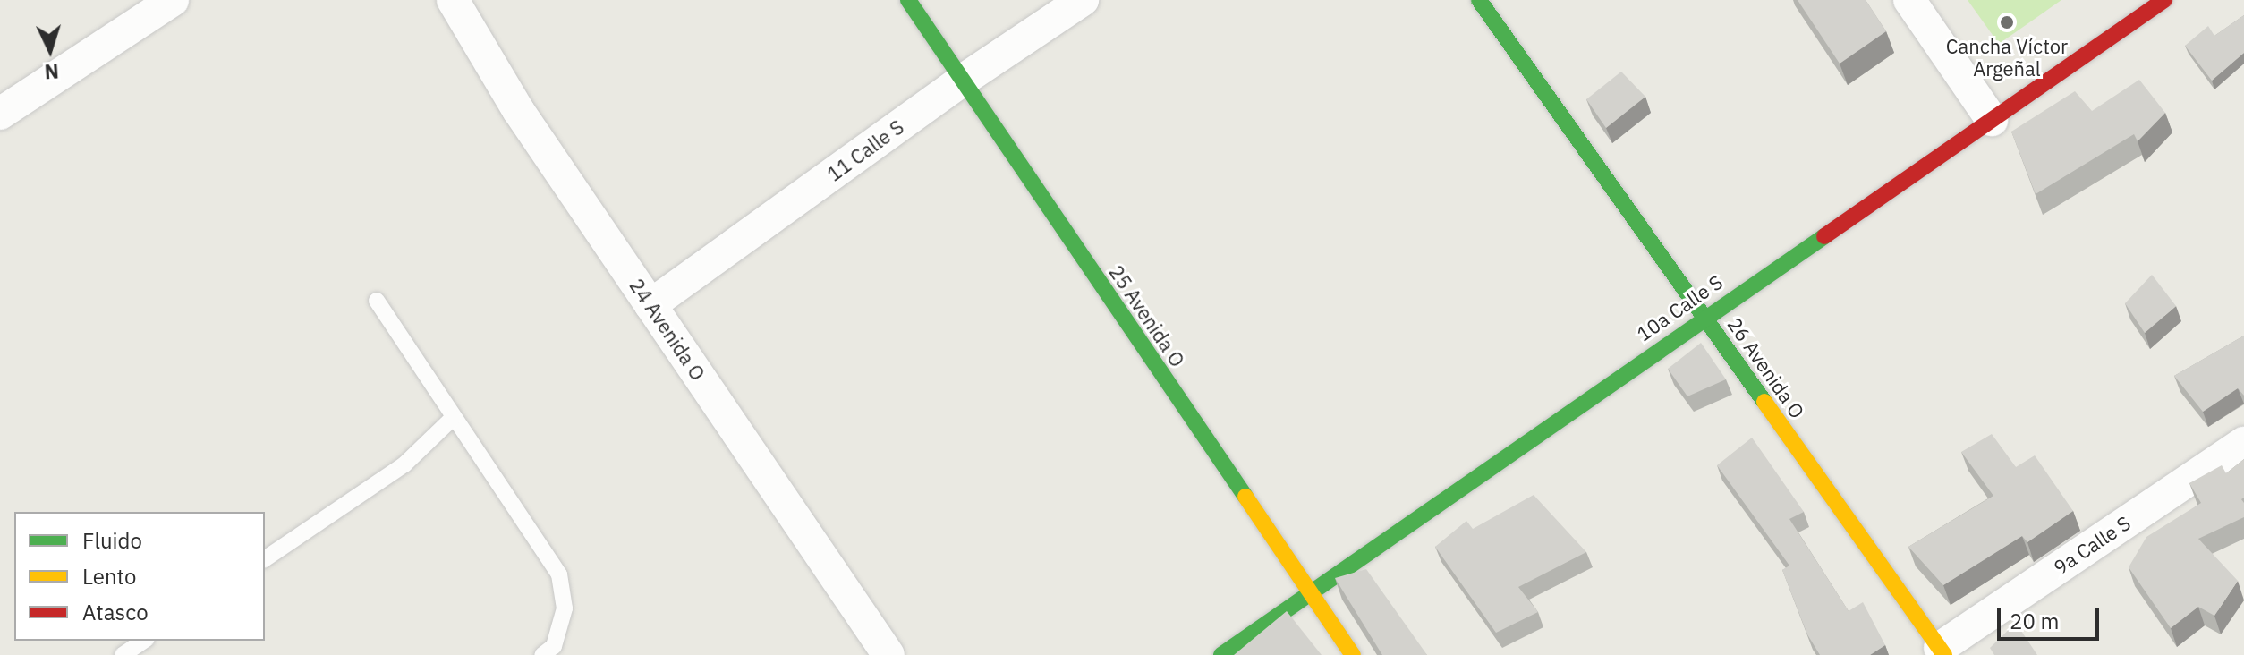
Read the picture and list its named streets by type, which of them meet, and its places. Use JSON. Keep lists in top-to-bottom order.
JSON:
{
  "streets": {
    "street": [
      "11 Calle S",
      "10a Calle S",
      "25 Avenida O",
      "24 Avenida O",
      "26 Avenida O",
      "9a Calle S"
    ]
  },
  "crossings": [
    ["11 Calle S", "25 Avenida O"],
    ["11 Calle S", "24 Avenida O"],
    ["10a Calle S", "25 Avenida O"],
    ["10a Calle S", "26 Avenida O"],
    ["26 Avenida O", "9a Calle S"]
  ],
  "places": ["Cancha Víctor Argeñal"],
  "legend": ["Fluido", "Lento", "Atasco"],
  "scale_bar": "20 m",
  "north": "bottom"
}
